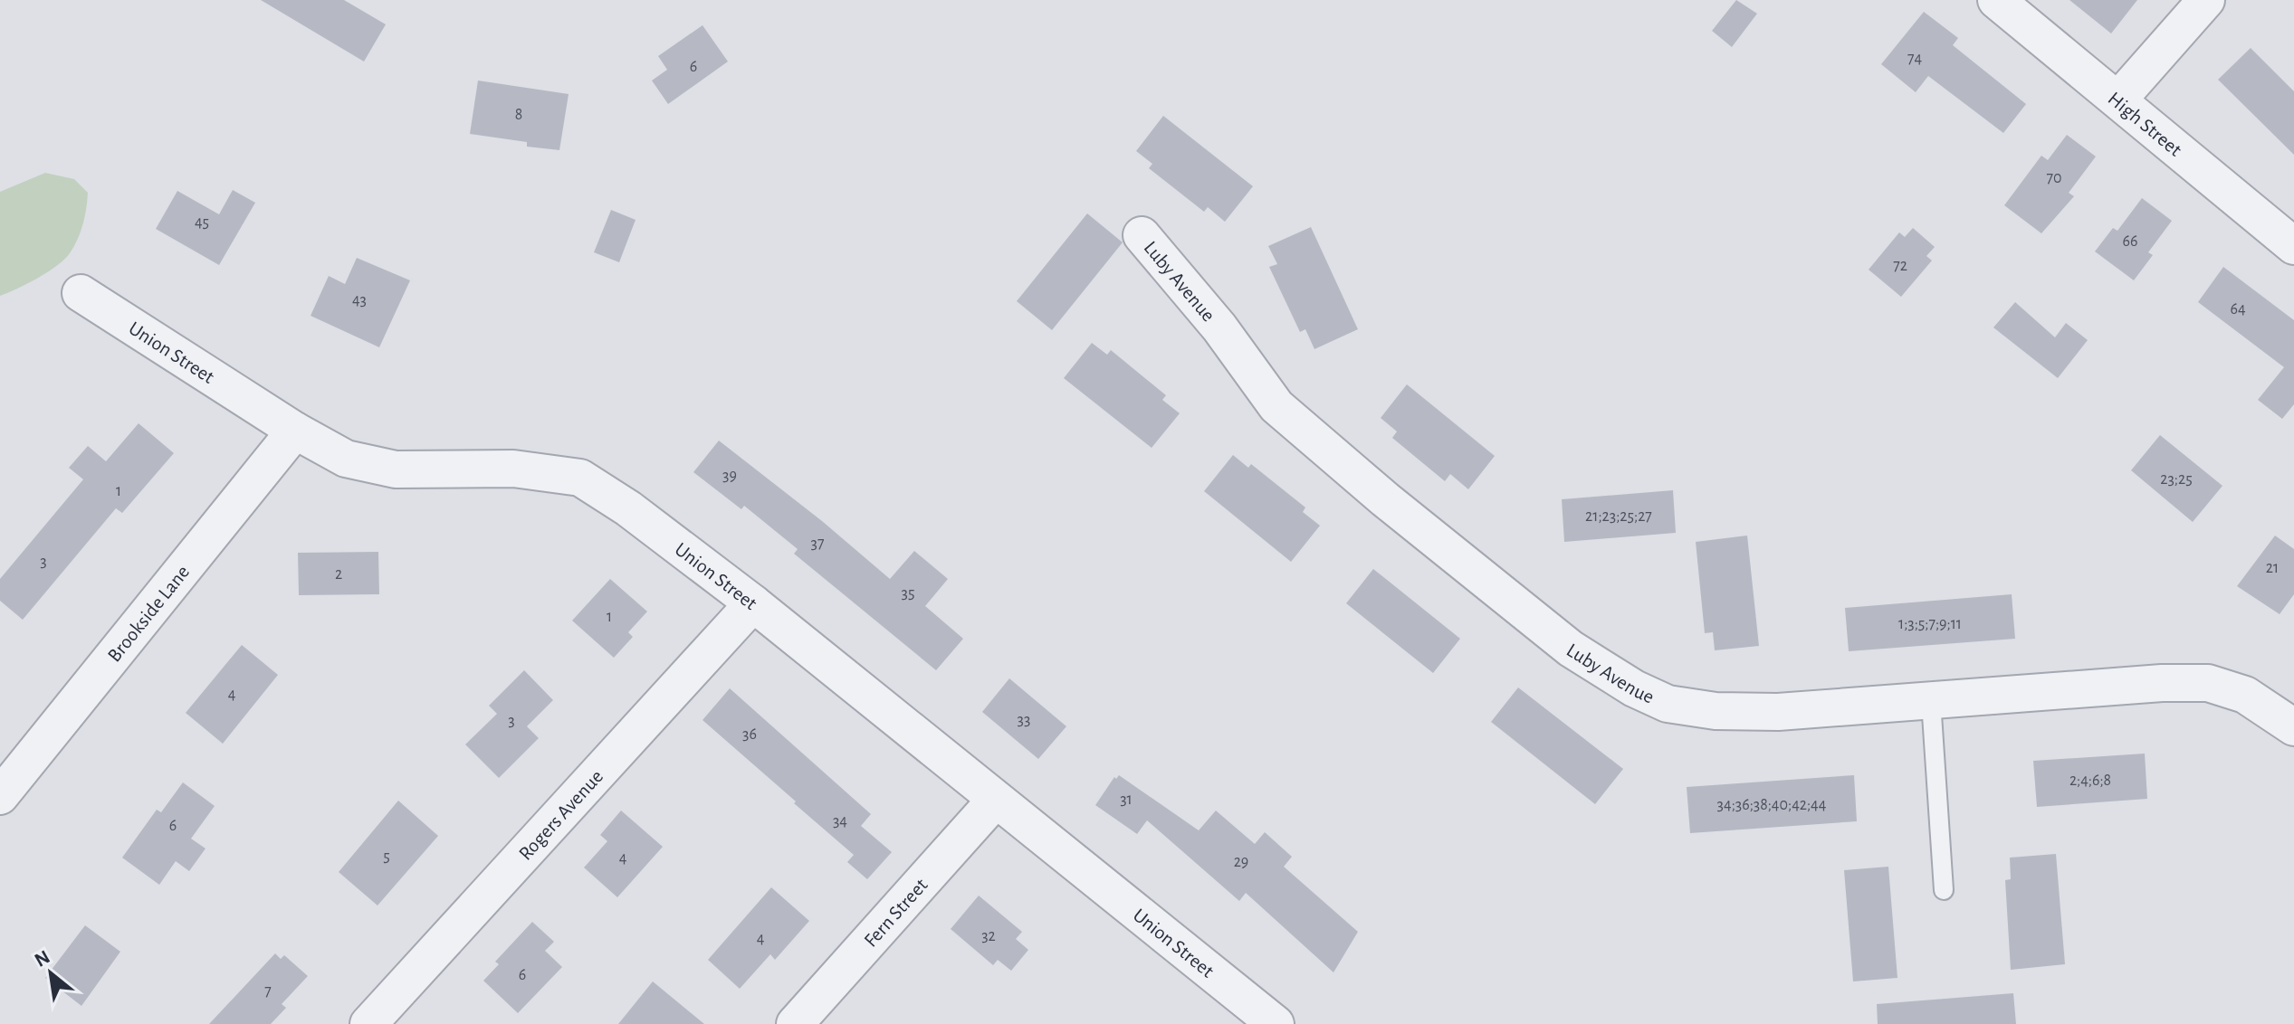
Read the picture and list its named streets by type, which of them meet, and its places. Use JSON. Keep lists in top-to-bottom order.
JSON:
{
  "streets": {
    "street": [
      "High Street",
      "Luby Avenue",
      "Union Street",
      "Brookside Lane",
      "Rogers Avenue",
      "Fern Street"
    ]
  },
  "crossings": [
    ["Union Street", "Brookside Lane"],
    ["Union Street", "Rogers Avenue"],
    ["Union Street", "Fern Street"]
  ],
  "house_numbers": [
    "74",
    "6",
    "8",
    "70",
    "45",
    "66",
    "72",
    "43",
    "64",
    "39",
    "23;25",
    "1",
    "21;23;25;27",
    "37",
    "3",
    "21",
    "2",
    "35",
    "1",
    "1;3;5;7;9;11",
    "4",
    "33",
    "3",
    "36",
    "2;4;6;8",
    "31",
    "34;36;38;40;42;44",
    "34",
    "6",
    "5",
    "4",
    "29",
    "32",
    "4",
    "6",
    "7"
  ],
  "north": "top left"
}
